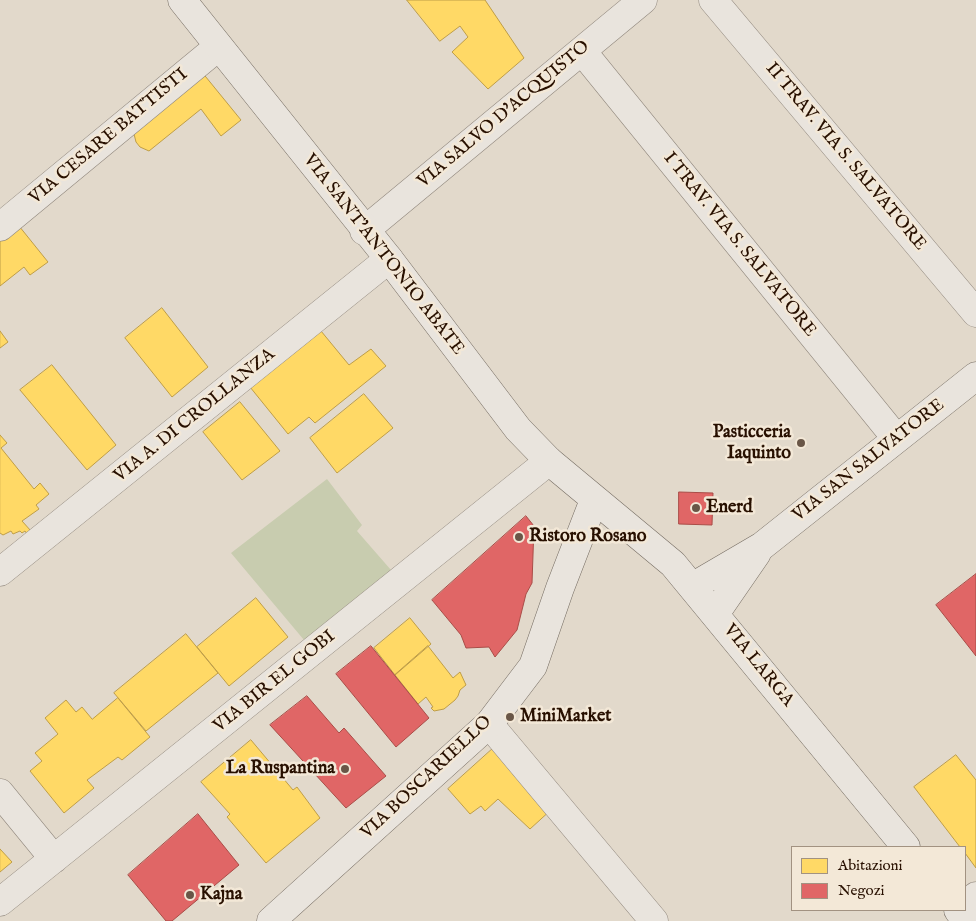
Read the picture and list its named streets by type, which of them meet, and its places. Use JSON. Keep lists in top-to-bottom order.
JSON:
{
  "streets": {
    "street": [
      "VIA SALVO D'ACQUISTO",
      "VIA CESARE BATTISTI",
      "II TRAV. VIA S. SALVATORE",
      "I TRAV. VIA S. SALVATORE",
      "VIA SANT'ANTONIO ABATE",
      "VIA A. DI CROLLANZA",
      "VIA SAN SALVATORE",
      "VIA LARGA",
      "VIA BIR EL GOBI",
      "VIA BOSCARIELLO"
    ]
  },
  "crossings": [
    ["VIA SALVO D'ACQUISTO", "I TRAV. VIA S. SALVATORE"],
    ["VIA SALVO D'ACQUISTO", "VIA SANT'ANTONIO ABATE"],
    ["VIA CESARE BATTISTI", "VIA SANT'ANTONIO ABATE"],
    ["I TRAV. VIA S. SALVATORE", "VIA SAN SALVATORE"],
    ["VIA SANT'ANTONIO ABATE", "VIA A. DI CROLLANZA"],
    ["VIA SANT'ANTONIO ABATE", "VIA LARGA"],
    ["VIA SANT'ANTONIO ABATE", "VIA BIR EL GOBI"],
    ["VIA SANT'ANTONIO ABATE", "VIA BOSCARIELLO"],
    ["VIA SAN SALVATORE", "VIA LARGA"],
    ["VIA LARGA", "VIA BOSCARIELLO"]
  ],
  "places": [
    "Pasticceria Iaquinto",
    "Enerd",
    "Ristoro Rosano",
    "MiniMarket",
    "La Ruspantina",
    "Kajna"
  ],
  "legend": ["Abitazioni", "Negozi"]
}
